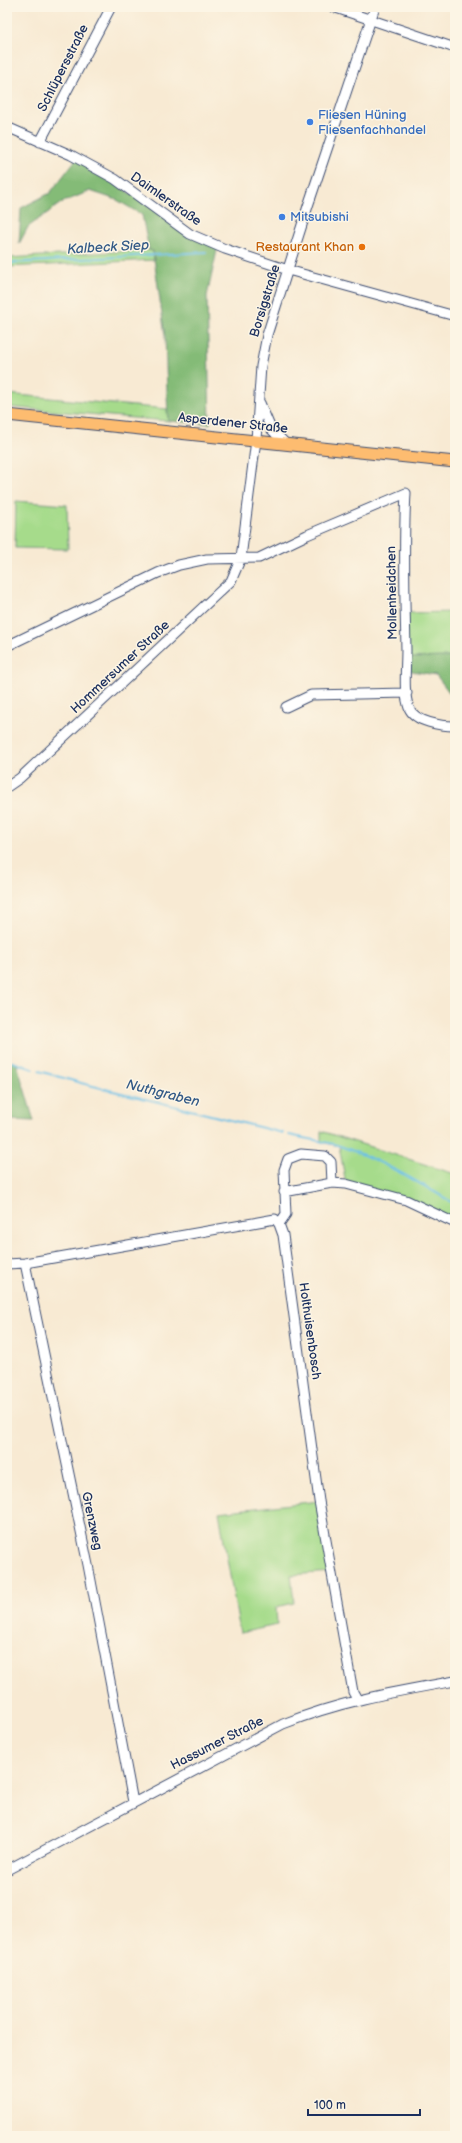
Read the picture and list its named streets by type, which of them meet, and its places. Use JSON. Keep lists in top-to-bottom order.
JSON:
{
  "streets": {
    "main road": ["Asperdener Straße"],
    "street": [
      "Schlüpersstraße",
      "Daimlerstraße",
      "Borsigstraße",
      "Mollenheidchen",
      "Hommersumer Straße",
      "Holthuisenbosch",
      "Grenzweg",
      "Hassumer Straße"
    ]
  },
  "crossings": [
    ["Schlüpersstraße", "Daimlerstraße"],
    ["Daimlerstraße", "Borsigstraße"],
    ["Borsigstraße", "Asperdener Straße"],
    ["Borsigstraße", "Hommersumer Straße"],
    ["Asperdener Straße", "Hommersumer Straße"],
    ["Mollenheidchen", "Hommersumer Straße"],
    ["Holthuisenbosch", "Hassumer Straße"],
    ["Grenzweg", "Hassumer Straße"]
  ],
  "water": ["Kalbeck Siep", "Nuthgraben"],
  "places": ["Fliesen Hüning Fliesenfachhandel", "Mitsubishi", "Restaurant Khan"],
  "scale_bar": "100 m"
}
